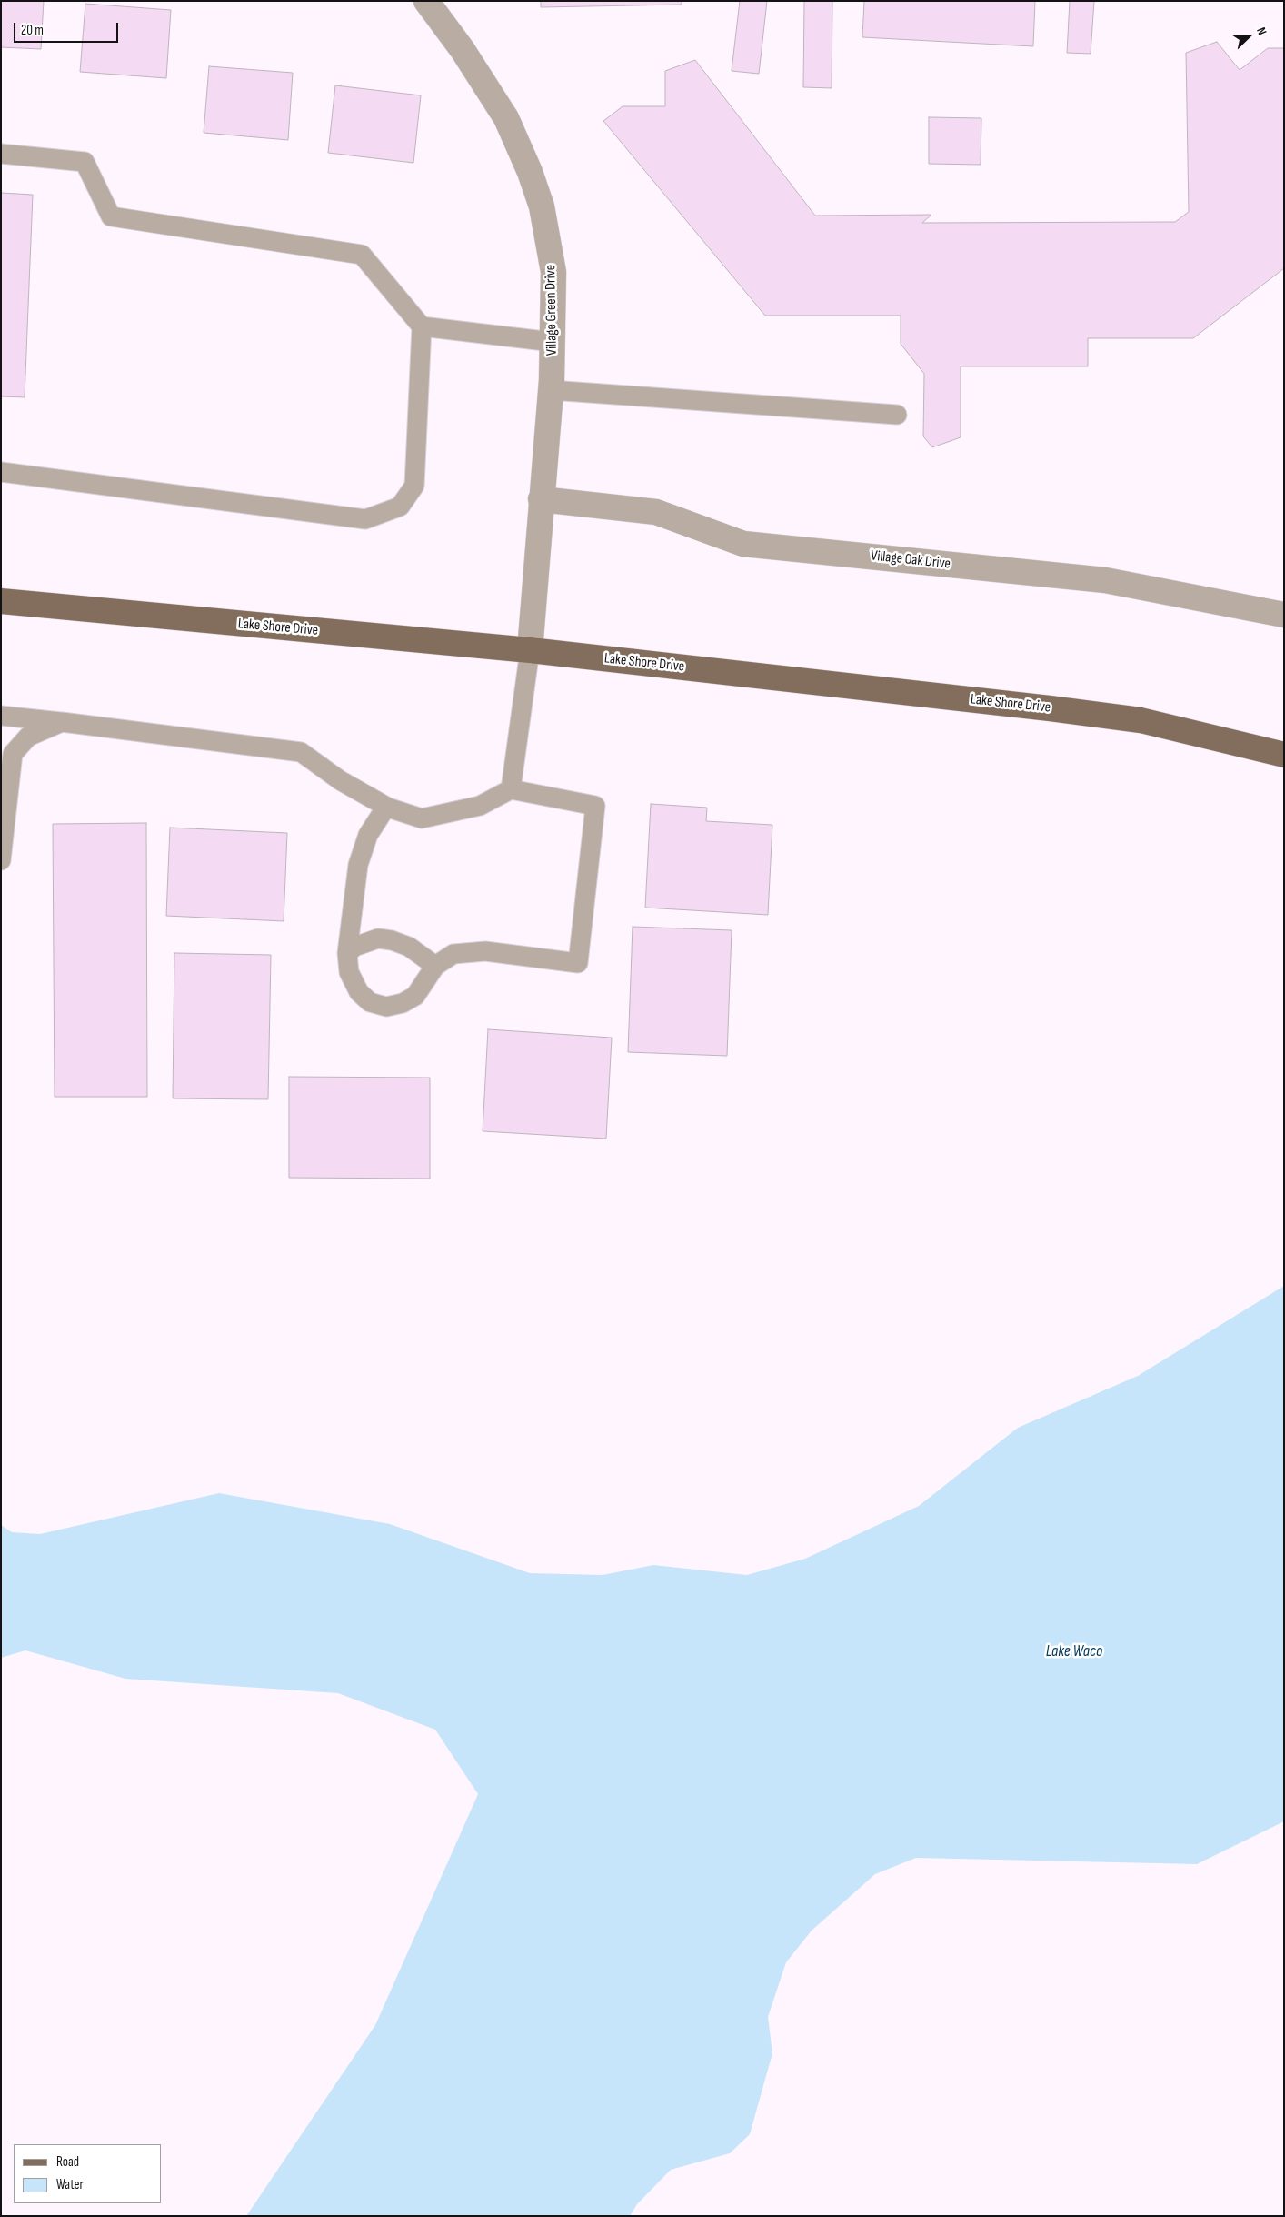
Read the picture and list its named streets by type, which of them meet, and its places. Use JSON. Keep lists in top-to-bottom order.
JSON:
{
  "streets": {
    "main road": ["Lake Shore Drive"],
    "street": ["Village Green Drive", "Village Oak Drive"]
  },
  "crossings": [
    ["Village Green Drive", "Village Oak Drive"],
    ["Village Green Drive", "Lake Shore Drive"]
  ],
  "water": ["Lake Waco"],
  "legend": ["Road", "Water"],
  "scale_bar": "20 m",
  "north": "right"
}
